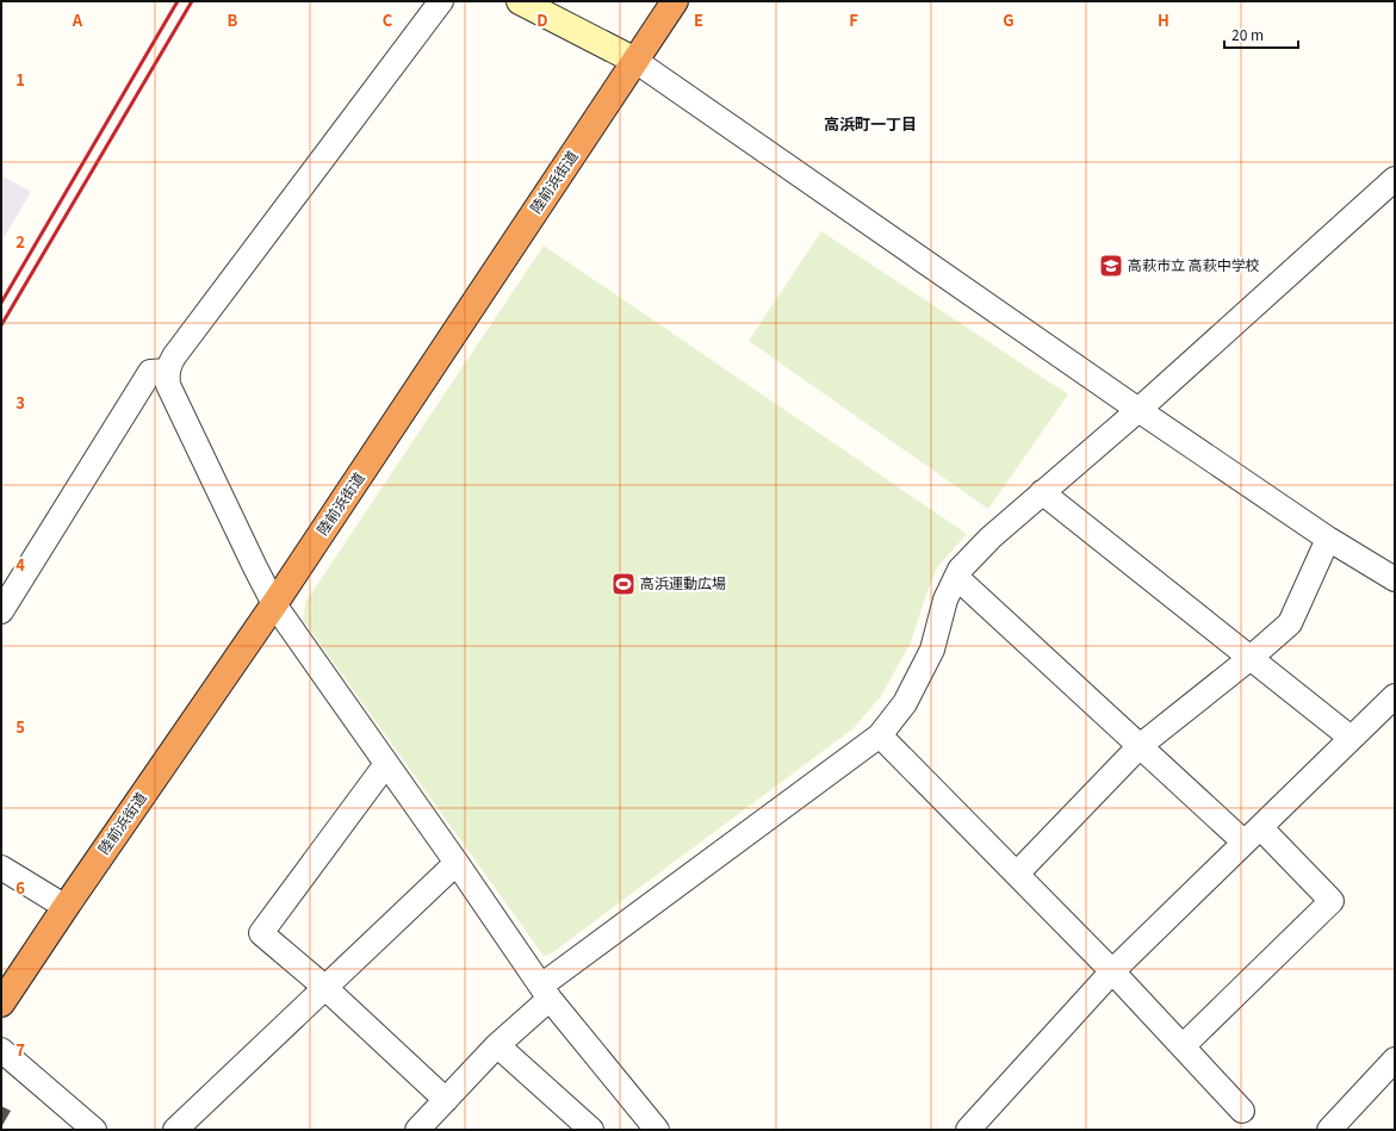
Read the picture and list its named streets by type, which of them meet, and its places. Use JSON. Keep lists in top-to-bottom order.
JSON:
{
  "streets": {
    "highway": ["陸前浜街道"]
  },
  "districts": ["高浜町一丁目"],
  "places": {
    "school or university": ["高萩市立 高萩中学校"],
    "sports": ["高浜運動広場"]
  },
  "scale_bar": "20 m",
  "grid": {
    "columns": [
      "A",
      "B",
      "C",
      "D",
      "E",
      "F",
      "G",
      "H"
    ],
    "rows": [
      "1",
      "2",
      "3",
      "4",
      "5",
      "6",
      "7"
    ]
  }
}
